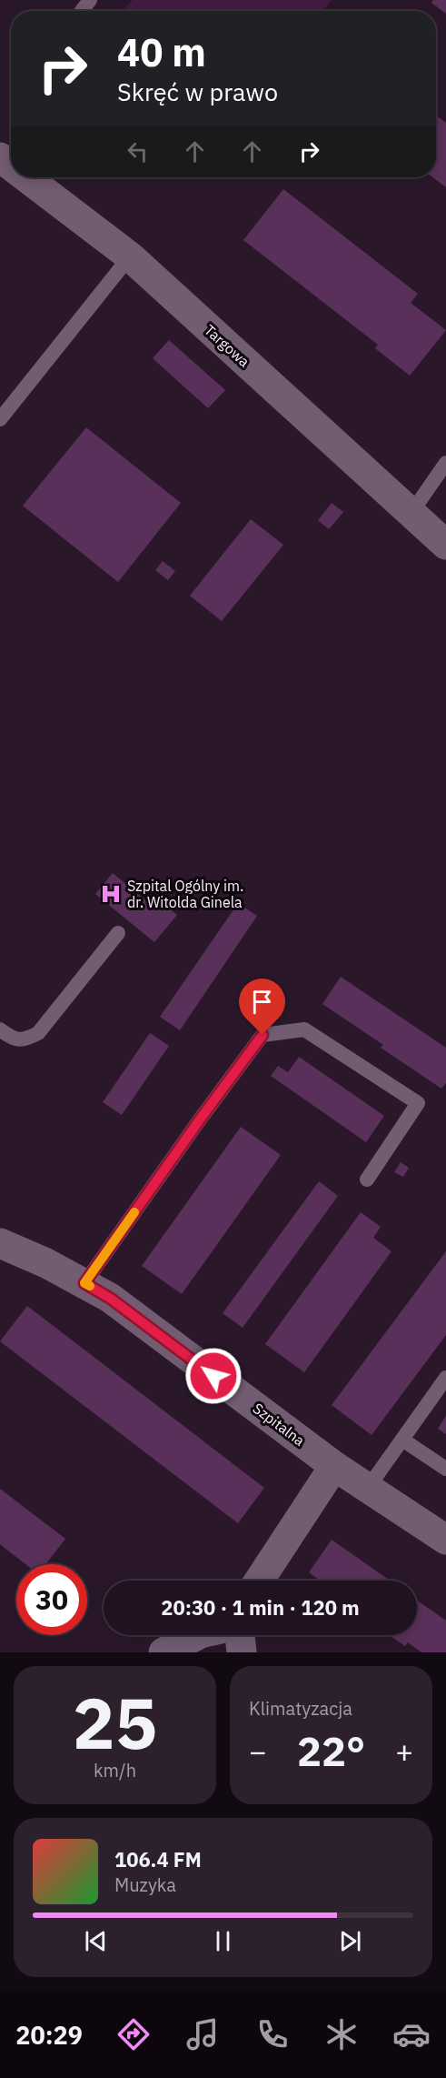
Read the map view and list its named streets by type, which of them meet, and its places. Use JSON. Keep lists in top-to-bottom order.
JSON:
{
  "streets": {
    "street": ["Targowa", "Szpitalna"]
  },
  "places": {
    "hospital": ["Szpital Ogólny im. dr. Witolda Ginela"]
  },
  "page": {
    "turn": ["40 m", "Skręć w prawo"],
    "limit": "30",
    "trip": "20:30 · 1 min · 120 m",
    "tile": [
      ["25", "km/h"],
      "Klimatyzacja"
    ],
    "heat": ["−", "22°", "+"],
    "song": ["106.4 FM", "Muzyka"],
    "tabs": "20:29"
  }
}
